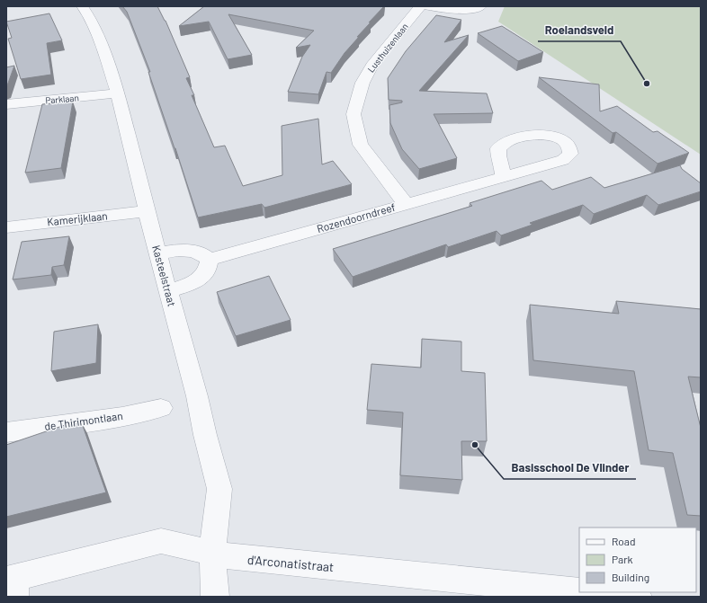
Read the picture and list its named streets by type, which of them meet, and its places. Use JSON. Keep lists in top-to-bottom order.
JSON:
{
  "streets": {
    "street": [
      "Lusthuizenlaan",
      "Parklaan",
      "Rozendoorndreef",
      "Kamerijklaan",
      "Kasteelstraat",
      "de Thirimontlaan",
      "d'Arconatistraat"
    ]
  },
  "crossings": [
    ["Lusthuizenlaan", "Rozendoorndreef"],
    ["Parklaan", "Kasteelstraat"],
    ["Kamerijklaan", "Kasteelstraat"],
    ["Kasteelstraat", "d'Arconatistraat"]
  ],
  "places": ["Roelandsveld", "Basisschool De Vlinder"],
  "legend": ["Road", "Park", "Building"]
}
